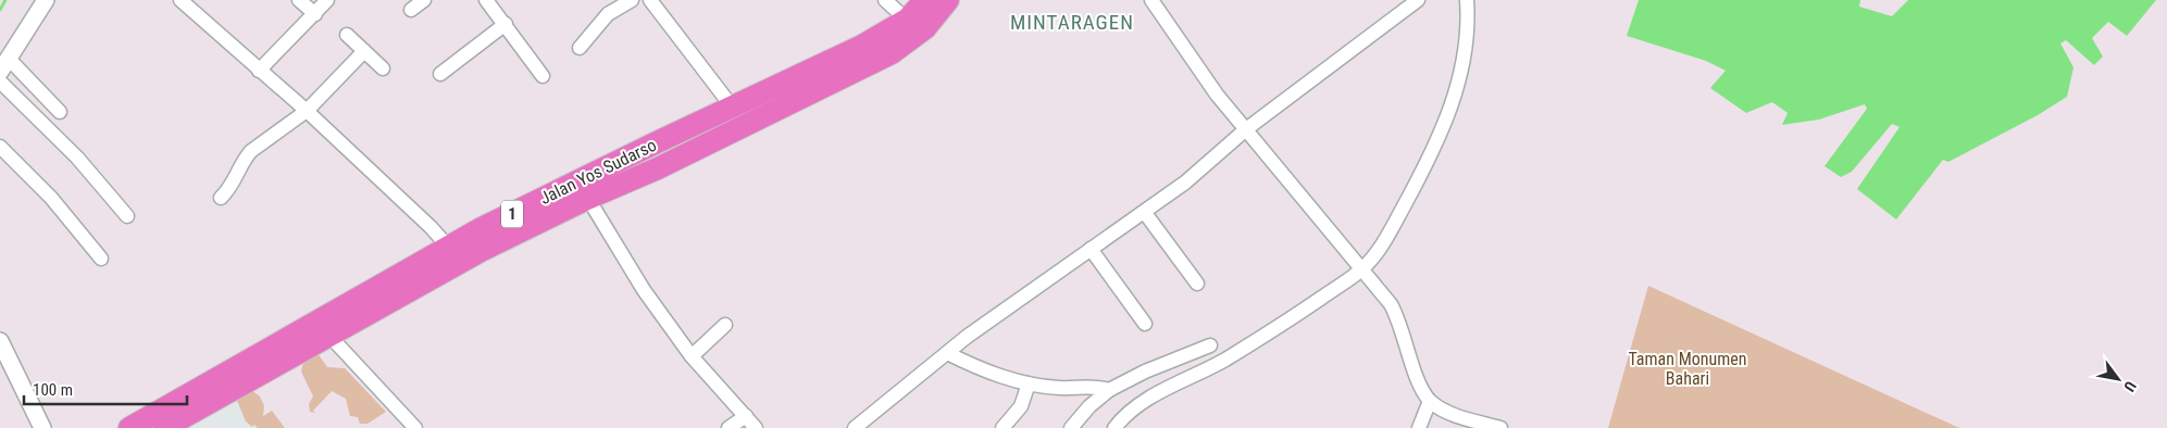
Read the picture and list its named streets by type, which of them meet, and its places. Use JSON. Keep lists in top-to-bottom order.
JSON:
{
  "streets": {
    "highway": ["Jalan Yos Sudarso", "1"]
  },
  "districts": ["MINTARAGEN"],
  "parks": ["Taman Monumen Bahari"],
  "scale_bar": "100 m",
  "north": "bottom right"
}
